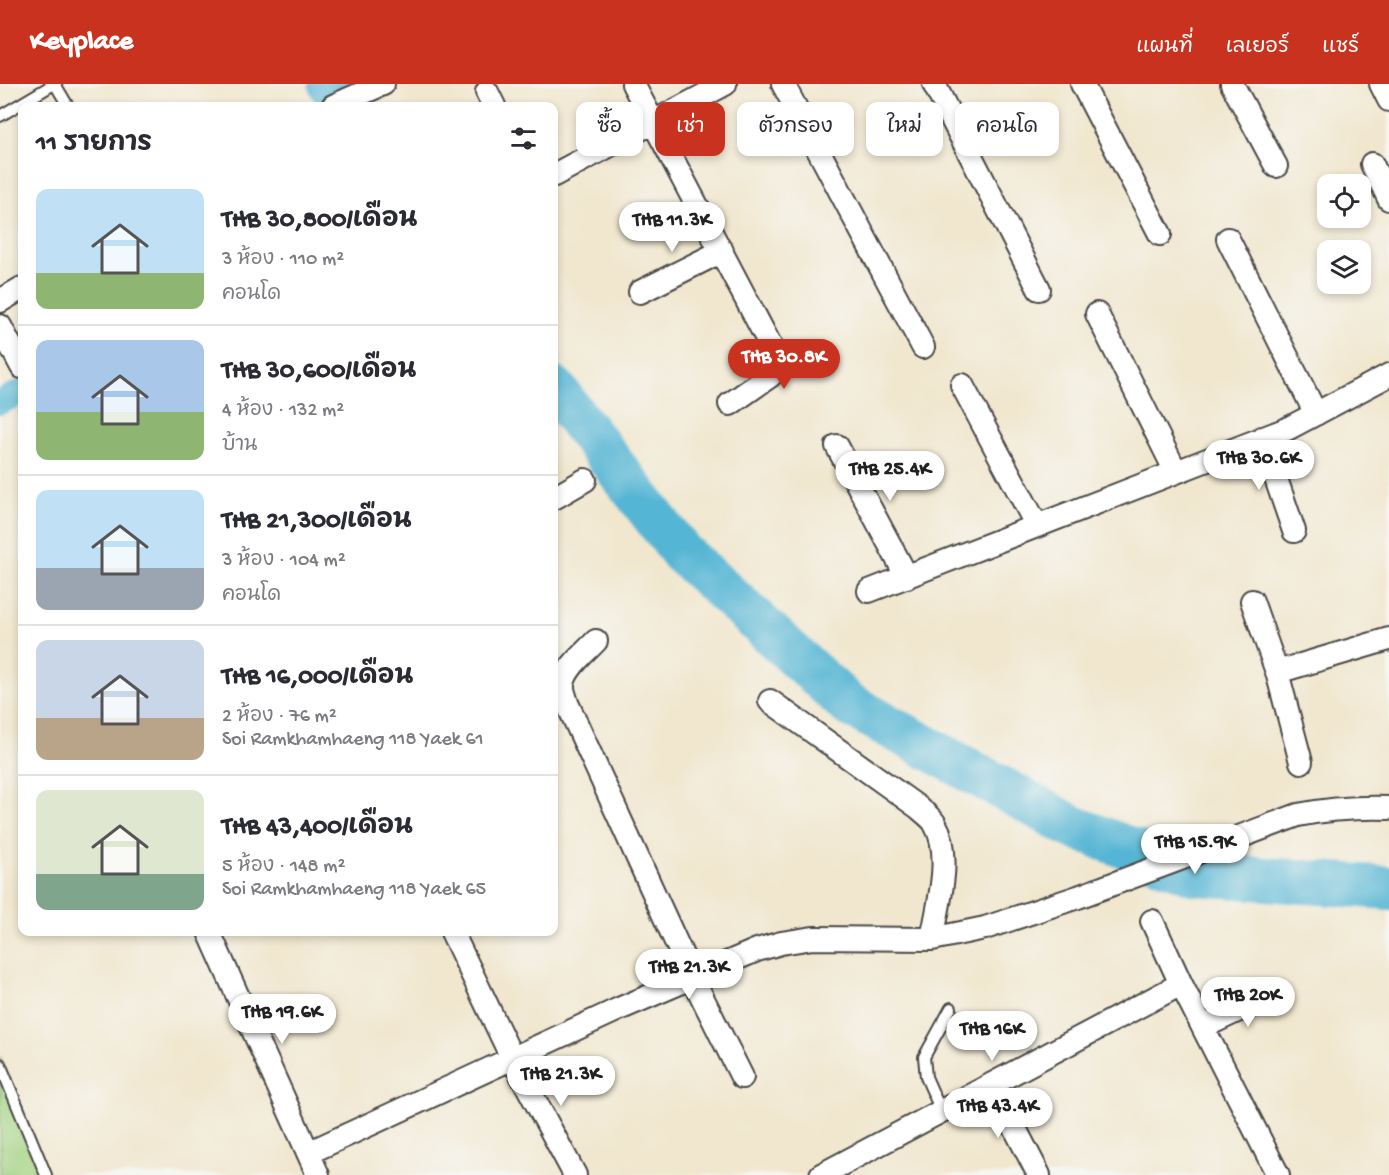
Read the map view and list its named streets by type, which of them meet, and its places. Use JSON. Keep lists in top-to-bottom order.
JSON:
{
  "page": {
    "header": "Keyplace",
    "nav": ["แผนที่", "เลเยอร์", "แชร์"],
    "chip": [
      "ซื้อ",
      "เช่า",
      "ตัวกรอง",
      "ใหม่",
      "คอนโด"
    ],
    "heading": "11 รายการ",
    "list": [
      {
        "name": "THB 30,800/เดือน",
        "note": "3 ห้อง · 110 m² · คอนโด"
      },
      {
        "name": "THB 30,600/เดือน",
        "note": "4 ห้อง · 132 m² · บ้าน"
      },
      {
        "name": "THB 21,300/เดือน",
        "note": "3 ห้อง · 104 m² · คอนโด"
      },
      {
        "name": "THB 16,000/เดือน",
        "note": "2 ห้อง · 76 m² · Soi Ramkhamhaeng 118 Yaek 61"
      },
      {
        "name": "THB 43,400/เดือน",
        "note": "5 ห้อง · 148 m² · Soi Ramkhamhaeng 118 Yaek 65"
      }
    ],
    "price": [
      "THB 11.3K",
      "THB 30.8K",
      "THB 30.6K",
      "THB 25.4K",
      "THB 15.9K",
      "THB 21.3K",
      "THB 20K",
      "THB 19.6K",
      "THB 16K",
      "THB 21.3K",
      "THB 43.4K"
    ]
  }
}
